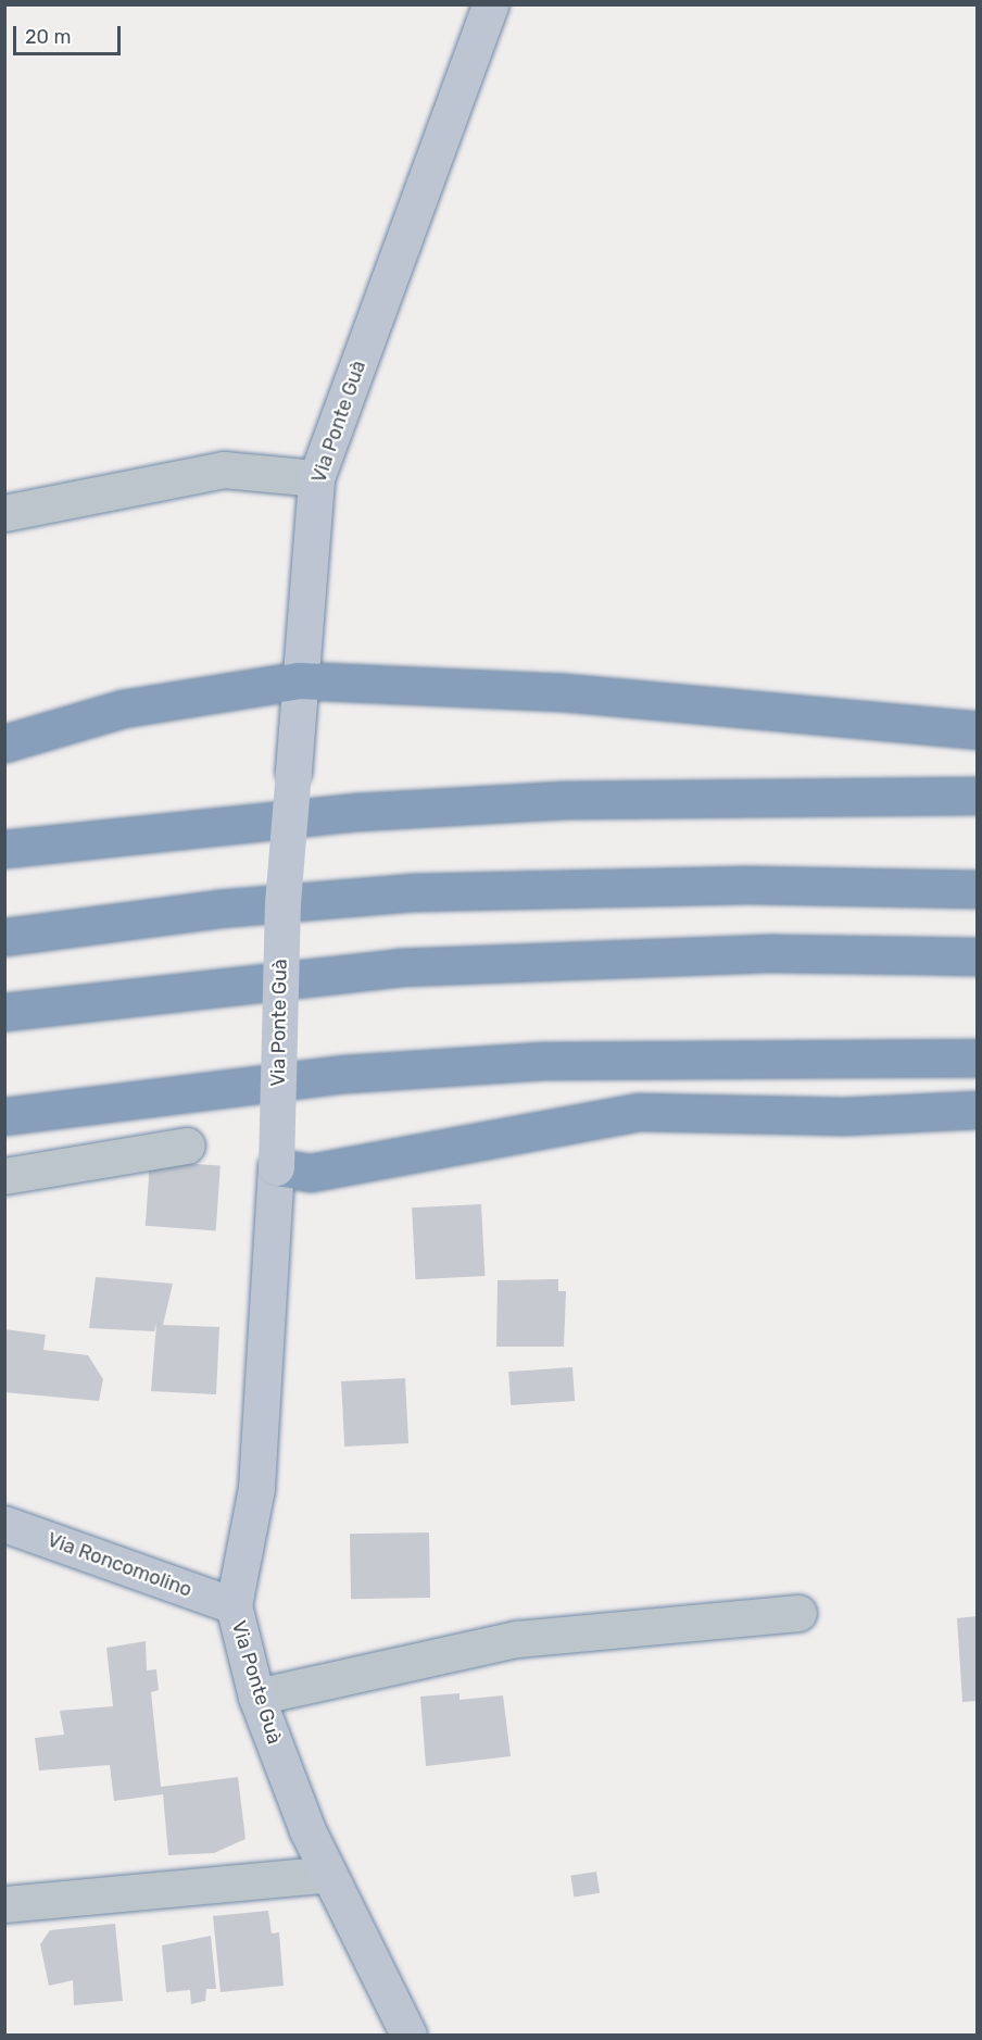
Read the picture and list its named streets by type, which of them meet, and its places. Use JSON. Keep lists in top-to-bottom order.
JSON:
{
  "streets": {
    "street": ["Via Ponte Guà", "Via Roncomolino"]
  },
  "crossings": [
    ["Via Ponte Guà", "Via Roncomolino"]
  ],
  "scale_bar": "20 m"
}
